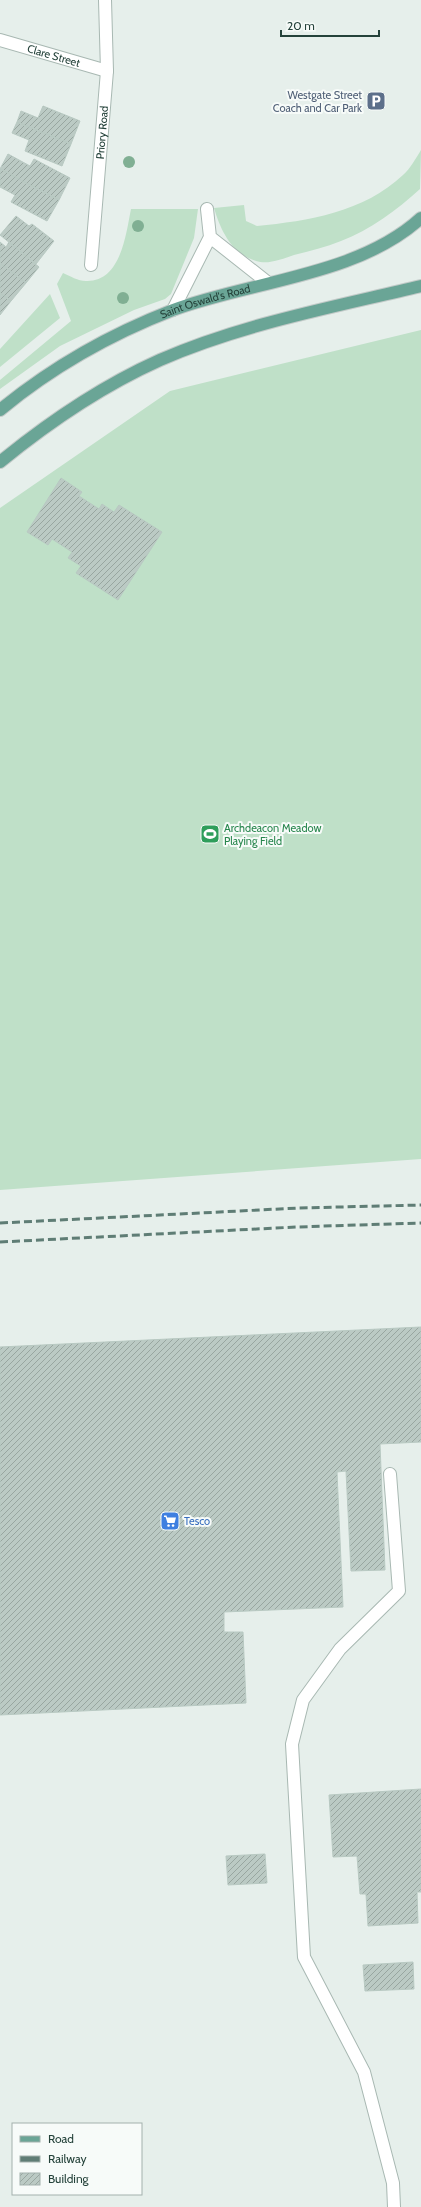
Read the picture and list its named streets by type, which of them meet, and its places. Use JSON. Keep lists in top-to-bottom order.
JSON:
{
  "streets": {
    "main road": ["Saint Oswald's Road"],
    "street": ["Clare Street", "Priory Road"]
  },
  "crossings": [
    ["Clare Street", "Priory Road"]
  ],
  "places": {
    "parking": ["Westgate Street Coach and Car Park"],
    "sports": ["Archdeacon Meadow Playing Field"],
    "supermarket": ["Tesco"]
  },
  "legend": ["Road", "Railway", "Building"],
  "scale_bar": "20 m"
}
